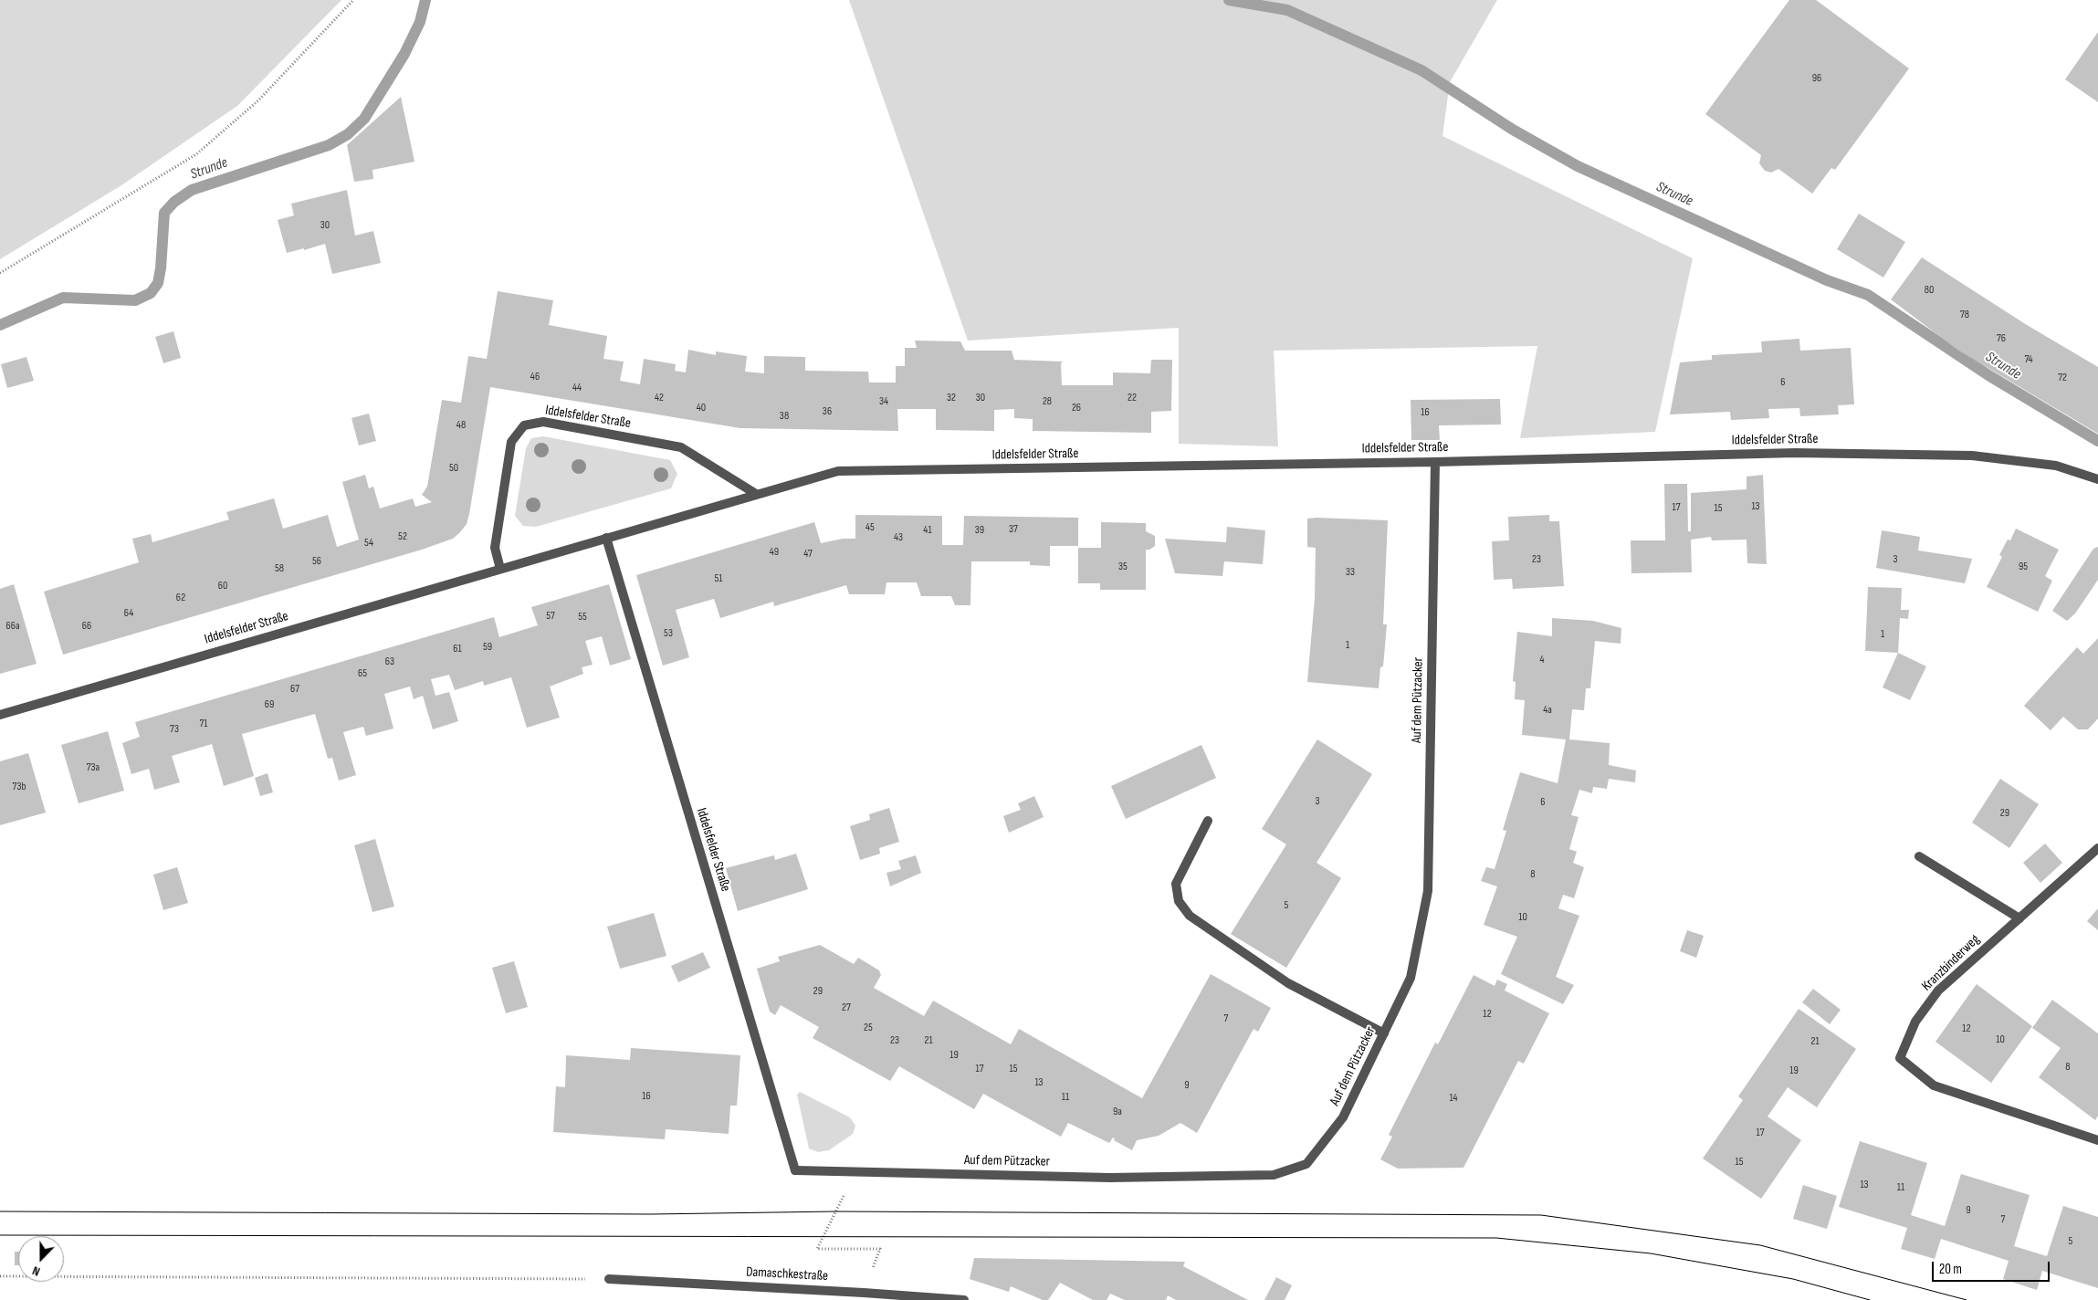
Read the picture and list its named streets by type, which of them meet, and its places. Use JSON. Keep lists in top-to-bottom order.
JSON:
{
  "streets": {
    "street": [
      "Iddelsfelder Straße",
      "Auf dem Pützacker",
      "Kranzbinderweg",
      "Damaschkestraße"
    ]
  },
  "crossings": [
    ["Iddelsfelder Straße", "Auf dem Pützacker"]
  ],
  "water": ["Strunde"],
  "house_numbers": [
    "96",
    "30",
    "80",
    "78",
    "76",
    "74",
    "46",
    "72",
    "6",
    "44",
    "42",
    "32",
    "30",
    "22",
    "34",
    "28",
    "40",
    "26",
    "36",
    "16",
    "38",
    "48",
    "50",
    "13",
    "17",
    "15",
    "45",
    "37",
    "41",
    "39",
    "52",
    "43",
    "54",
    "49",
    "47",
    "23",
    "3",
    "56",
    "35",
    "95",
    "58",
    "33",
    "51",
    "60",
    "62",
    "64",
    "57",
    "55",
    "66a",
    "66",
    "53",
    "1",
    "1",
    "59",
    "61",
    "4",
    "63",
    "65",
    "67",
    "69",
    "4a",
    "71",
    "73",
    "73a",
    "73b",
    "3",
    "6",
    "29",
    "8",
    "5",
    "10",
    "29",
    "27",
    "12",
    "7",
    "25",
    "12",
    "10",
    "23",
    "21",
    "21",
    "19",
    "8",
    "17",
    "15",
    "19",
    "13",
    "9",
    "16",
    "11",
    "14",
    "9a",
    "17",
    "15",
    "13",
    "11",
    "9",
    "7",
    "5"
  ],
  "scale_bar": "20 m",
  "north": "bottom"
}
